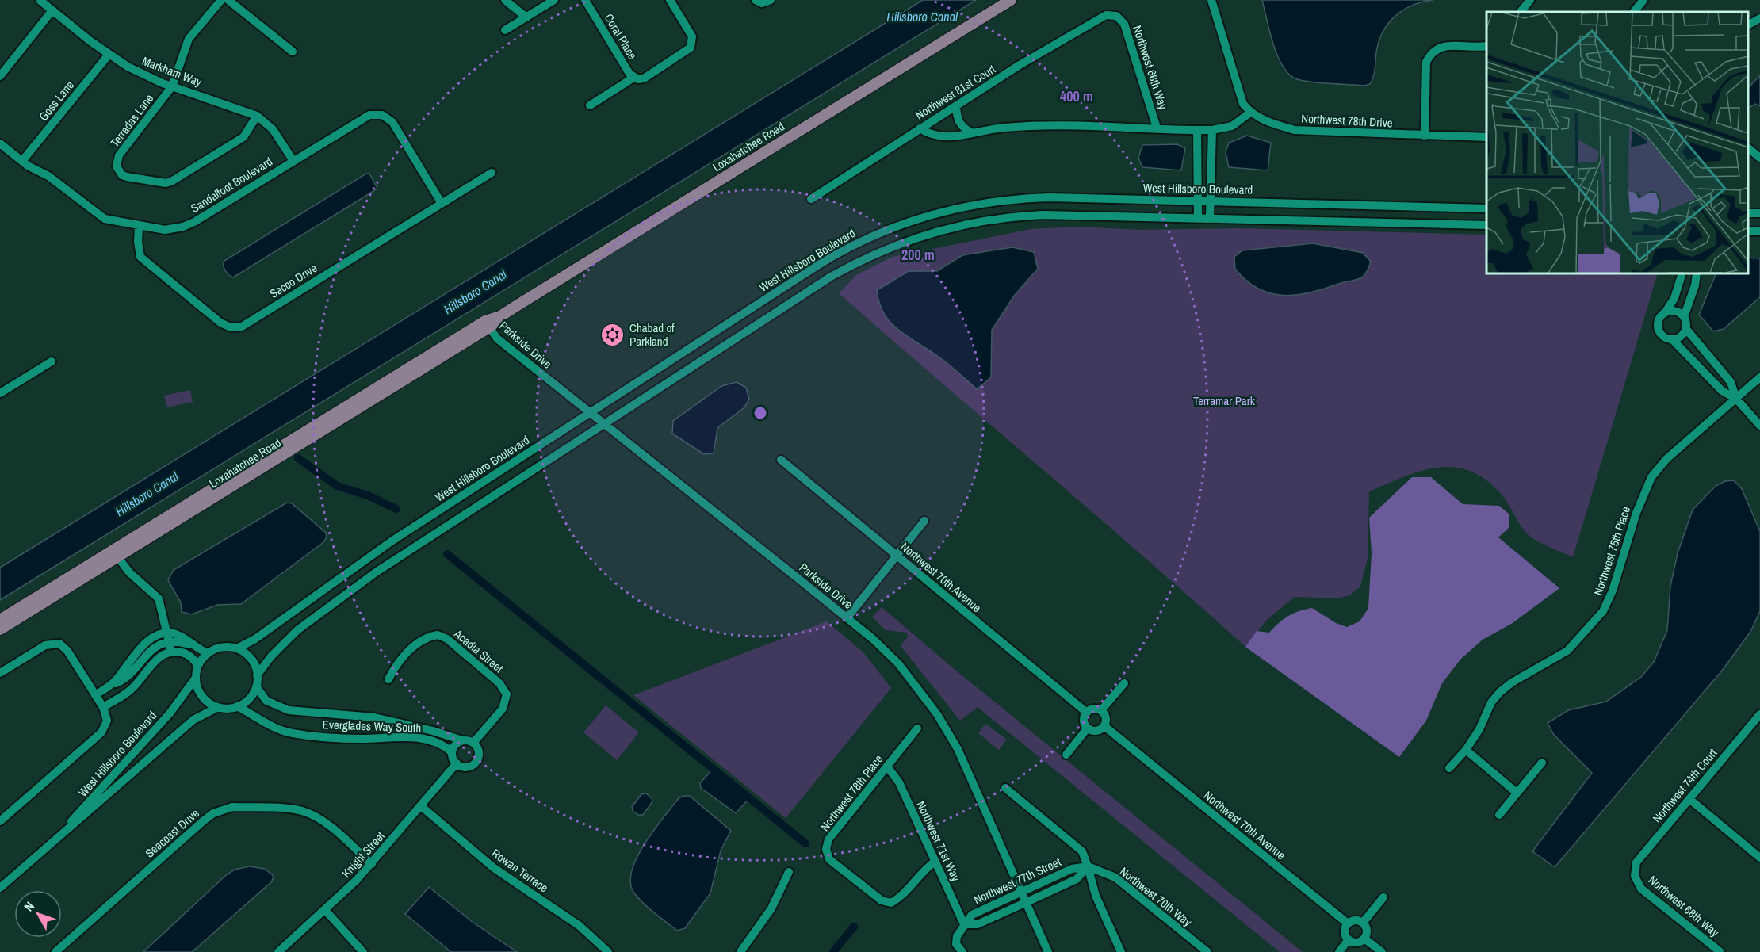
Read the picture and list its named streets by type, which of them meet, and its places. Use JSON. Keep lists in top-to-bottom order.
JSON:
{
  "streets": {
    "main road": ["Loxahatchee Road"],
    "street": [
      "Coral Place",
      "Northwest 66th Way",
      "Markham Way",
      "Northwest 81st Court",
      "Goss Lane",
      "Terradas Lane",
      "Northwest 78th Drive",
      "Sandalfoot Boulevard",
      "West Hillsboro Boulevard",
      "Sacco Drive",
      "Parkside Drive",
      "Northwest 75th Place",
      "Northwest 70th Avenue",
      "Acadia Street",
      "Everglades Way South",
      "Northwest 74th Court",
      "Northwest 78th Place",
      "Seacoast Drive",
      "Northwest 71st Way",
      "Knight Street",
      "Rowan Terrace",
      "Northwest 77th Street",
      "Northwest 70th Way",
      "Northwest 68th Way"
    ]
  },
  "crossings": [
    ["Northwest 66th Way", "Northwest 81st Court"],
    ["Markham Way", "Goss Lane"],
    ["Markham Way", "Terradas Lane"],
    ["Markham Way", "Sandalfoot Boulevard"],
    ["Goss Lane", "Sandalfoot Boulevard"],
    ["Loxahatchee Road", "Parkside Drive"],
    ["Sandalfoot Boulevard", "Sacco Drive"],
    ["West Hillsboro Boulevard", "Parkside Drive"],
    ["West Hillsboro Boulevard", "Everglades Way South"],
    ["Parkside Drive", "Northwest 77th Street"],
    ["Acadia Street", "Everglades Way South"],
    ["Acadia Street", "Knight Street"],
    ["Everglades Way South", "Knight Street"],
    ["Northwest 74th Court", "Northwest 68th Way"],
    ["Northwest 78th Place", "Northwest 71st Way"],
    ["Seacoast Drive", "Knight Street"],
    ["Northwest 71st Way", "Northwest 77th Street"],
    ["Knight Street", "Rowan Terrace"],
    ["Northwest 77th Street", "Northwest 70th Way"]
  ],
  "water": ["Hillsboro Canal"],
  "parks": ["Terramar Park"],
  "places": {
    "synagogue": ["Chabad of Parkland"]
  },
  "north": "top left",
  "rings": ["400 m", "200 m"]
}
